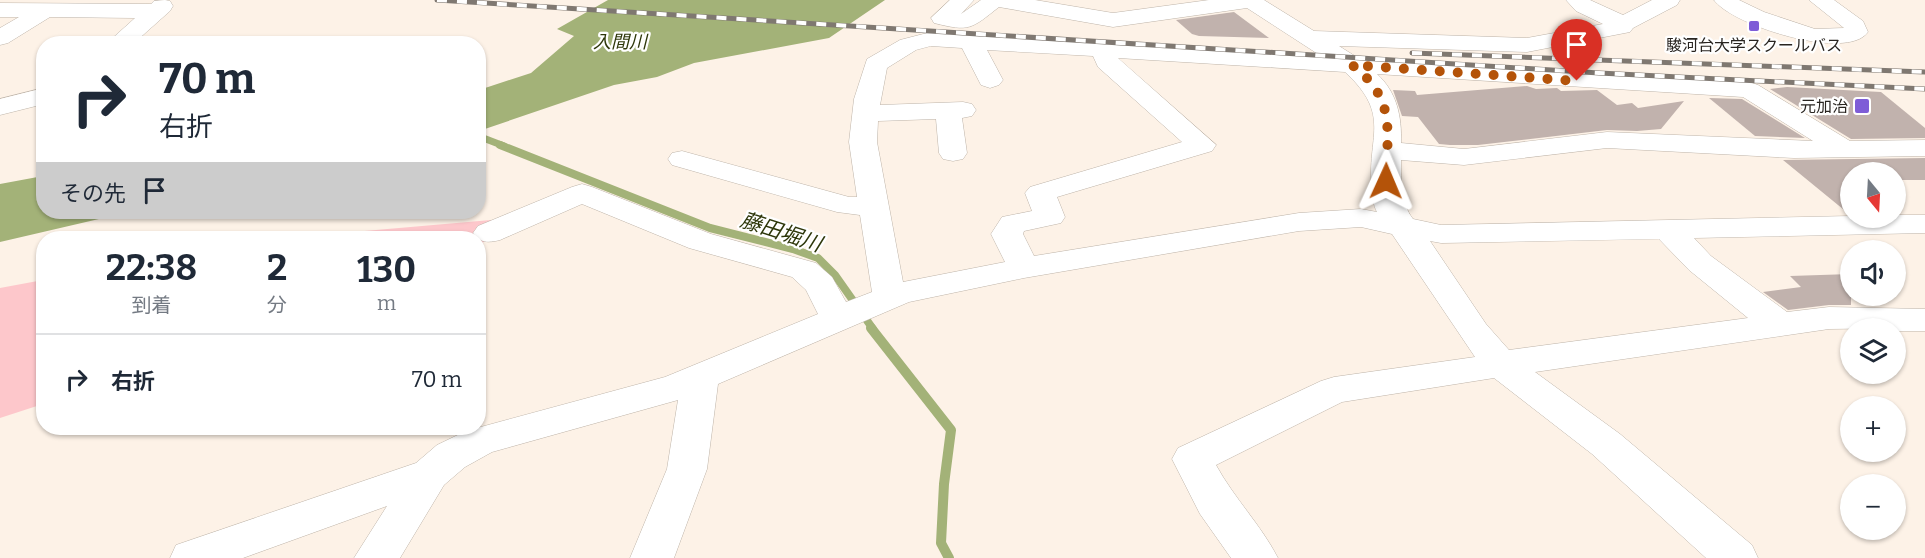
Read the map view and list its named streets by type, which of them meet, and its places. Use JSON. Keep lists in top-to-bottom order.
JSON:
{
  "water": ["入間川", "藤田堀川"],
  "places": {
    "transit": ["駿河台大学スクールバス", "元加治"]
  },
  "north": "bottom",
  "page": {
    "turn": ["70 m", "右折"],
    "map_buttons": ["+", "−"],
    "then": "その先",
    "eta": [
      "22:38",
      "到着",
      "2",
      "分",
      "130",
      "m"
    ],
    "list": [
      {
        "name": "右折",
        "value": "70 m"
      }
    ]
  }
}
